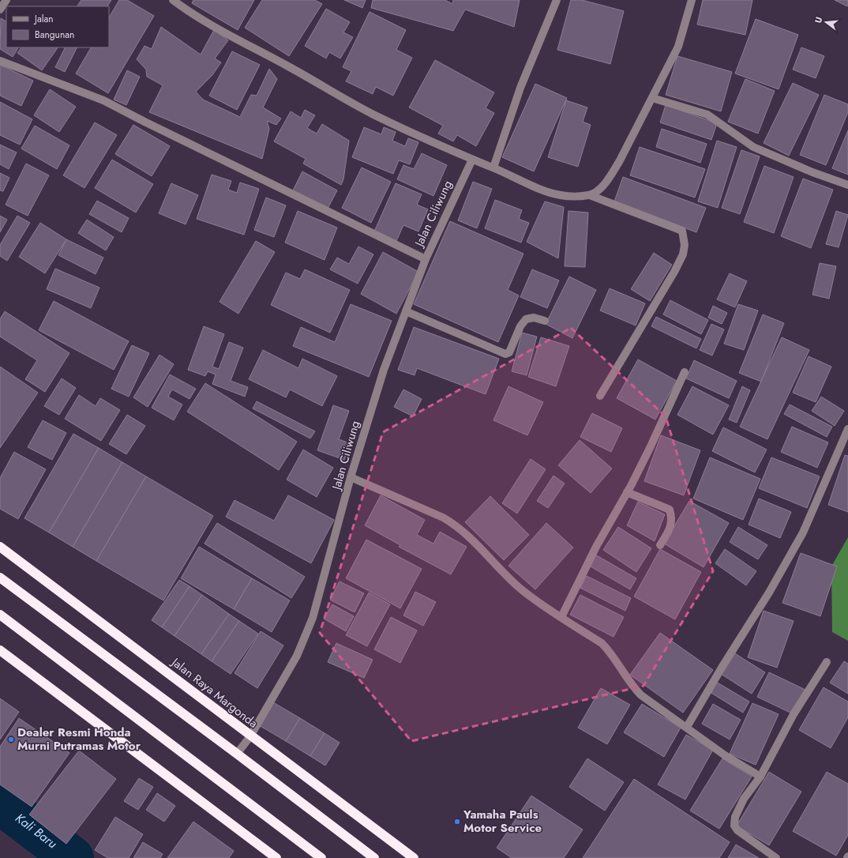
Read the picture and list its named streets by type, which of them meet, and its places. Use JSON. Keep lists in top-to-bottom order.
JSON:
{
  "streets": {
    "highway": ["Jalan Raya Margonda"],
    "street": ["Jalan Ciliwung"]
  },
  "crossings": [
    ["Jalan Ciliwung", "Jalan Raya Margonda"]
  ],
  "water": ["Kali Baru"],
  "places": ["Dealer Resmi Honda Murni Putramas Motor", "Yamaha Pauls Motor Service"],
  "legend": ["Jalan", "Bangunan"],
  "north": "left"
}
